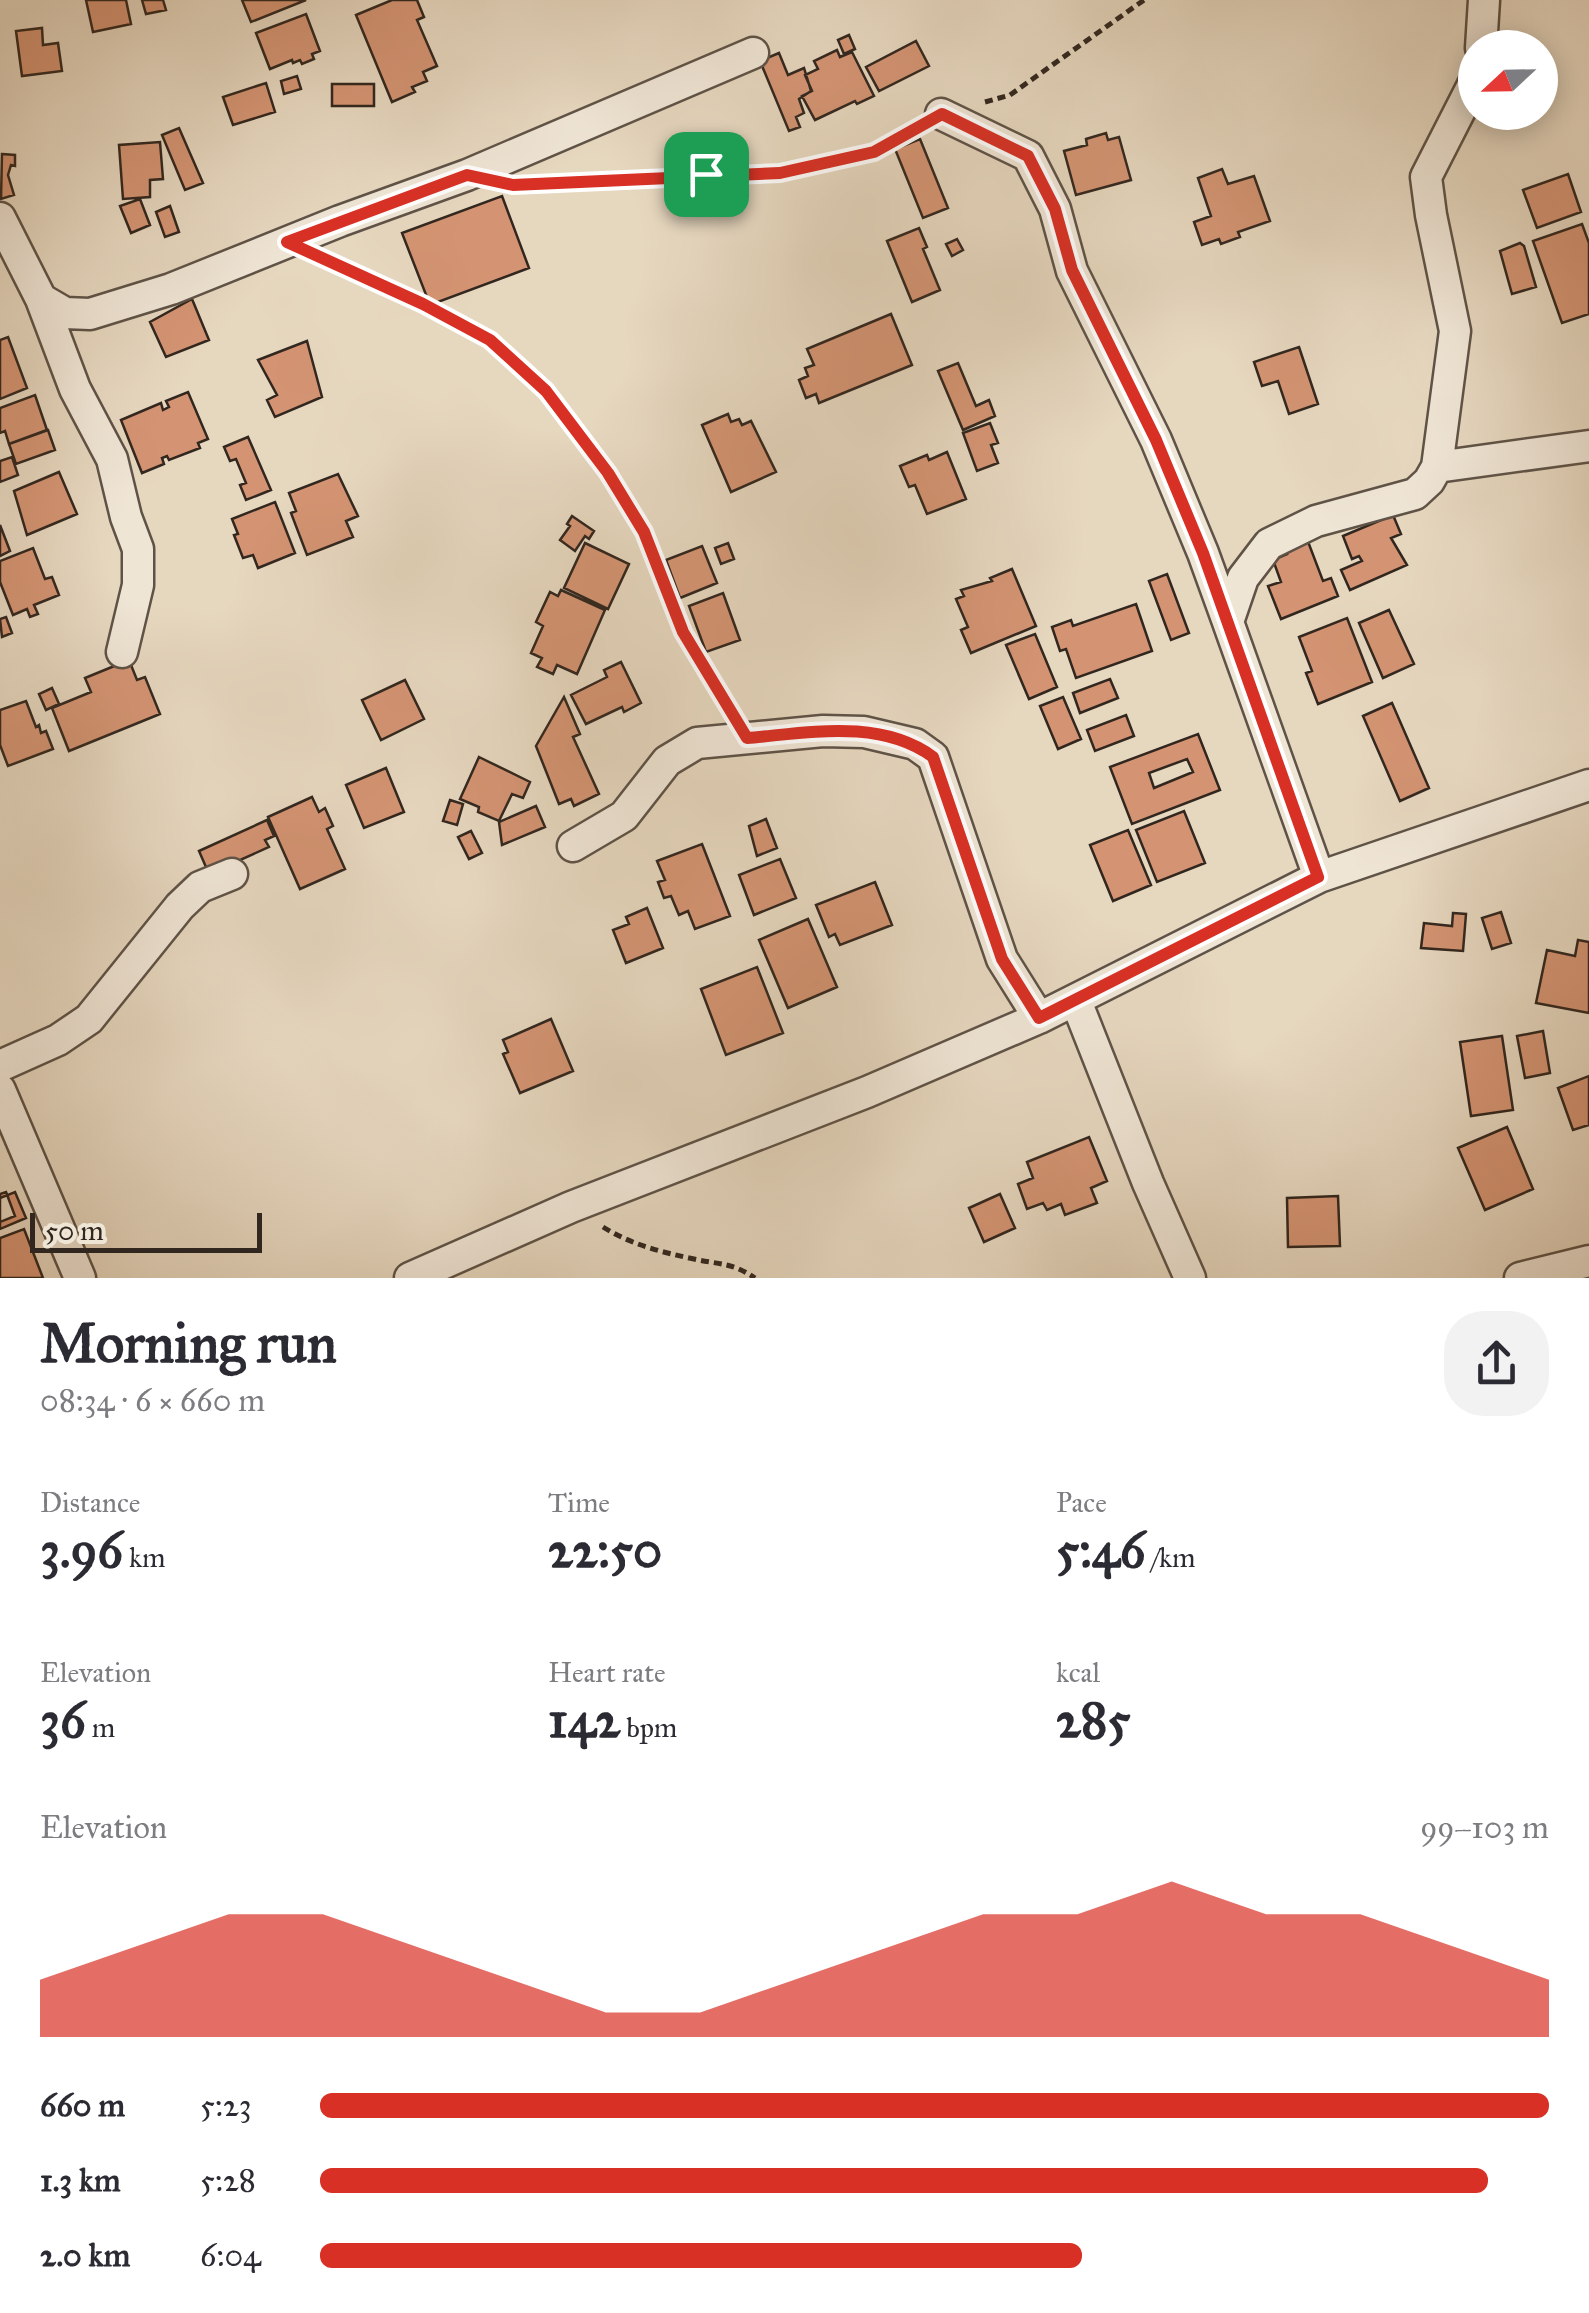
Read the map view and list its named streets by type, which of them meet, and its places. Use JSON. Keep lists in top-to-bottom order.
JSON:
{
  "scale_bar": "50 m",
  "north": "left",
  "page": {
    "scale": "50 m",
    "heading": ["Morning run", "08:34 · 6 × 660 m"],
    "stats": [
      ["Distance", "3.96 km"],
      ["Time", "22:50"],
      ["Pace", "5:46 /km"],
      ["Elevation", "36 m"],
      ["Heart rate", "142 bpm"],
      ["kcal", "285"]
    ],
    "chart": ["Elevation", "99–103 m"],
    "list": [
      {
        "name": "660 m",
        "note": "5:23"
      },
      {
        "name": "1.3 km",
        "note": "5:28"
      },
      {
        "name": "2.0 km",
        "note": "6:04"
      }
    ]
  }
}
